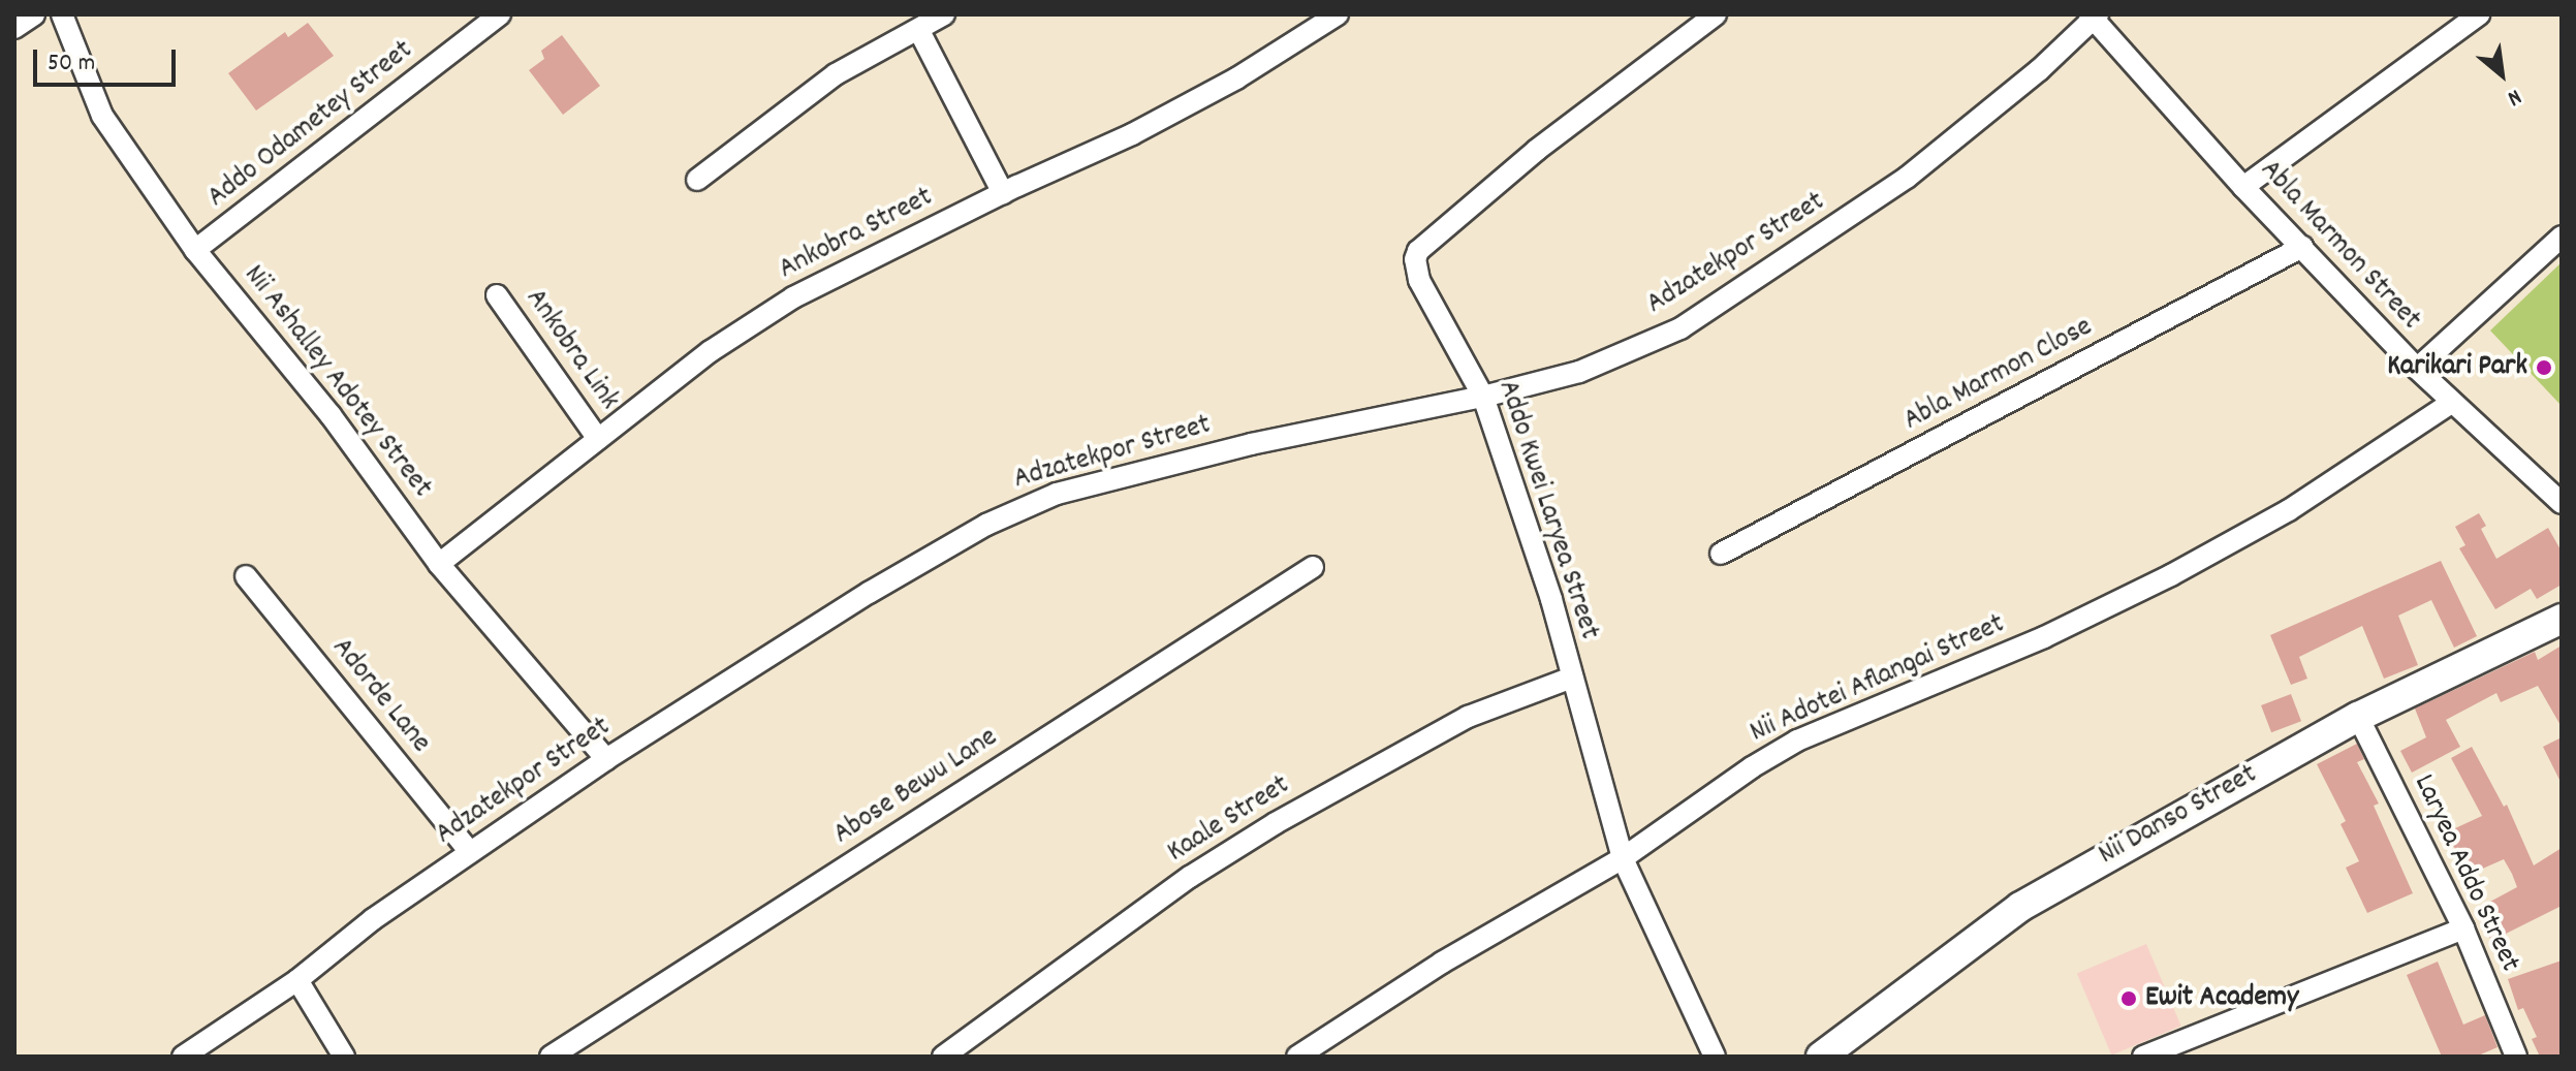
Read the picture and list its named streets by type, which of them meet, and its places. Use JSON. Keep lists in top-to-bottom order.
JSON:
{
  "streets": {
    "street": [
      "Addo Odametey Street",
      "Ankobra Street",
      "Abla Marmon Street",
      "Adzatekpor Street",
      "Ankobra Link",
      "Abla Marmon Close",
      "Nii Ashalley Adotey Street",
      "Addo Kwei Laryea Street",
      "Nii Adotei Aflangai Street",
      "Adorde Lane",
      "Abose Bewu Lane",
      "Nii Danso Street",
      "Kaale Street",
      "Laryea Addo Street"
    ]
  },
  "crossings": [
    ["Addo Odametey Street", "Nii Ashalley Adotey Street"],
    ["Ankobra Street", "Ankobra Link"],
    ["Ankobra Street", "Nii Ashalley Adotey Street"],
    ["Abla Marmon Street", "Adzatekpor Street"],
    ["Abla Marmon Street", "Abla Marmon Close"],
    ["Abla Marmon Street", "Nii Adotei Aflangai Street"],
    ["Adzatekpor Street", "Nii Ashalley Adotey Street"],
    ["Adzatekpor Street", "Addo Kwei Laryea Street"],
    ["Adzatekpor Street", "Adorde Lane"],
    ["Addo Kwei Laryea Street", "Nii Adotei Aflangai Street"],
    ["Addo Kwei Laryea Street", "Kaale Street"],
    ["Nii Danso Street", "Laryea Addo Street"]
  ],
  "places": ["Karikari Park", "Ewit Academy"],
  "scale_bar": "50 m",
  "north": "bottom right"
}
